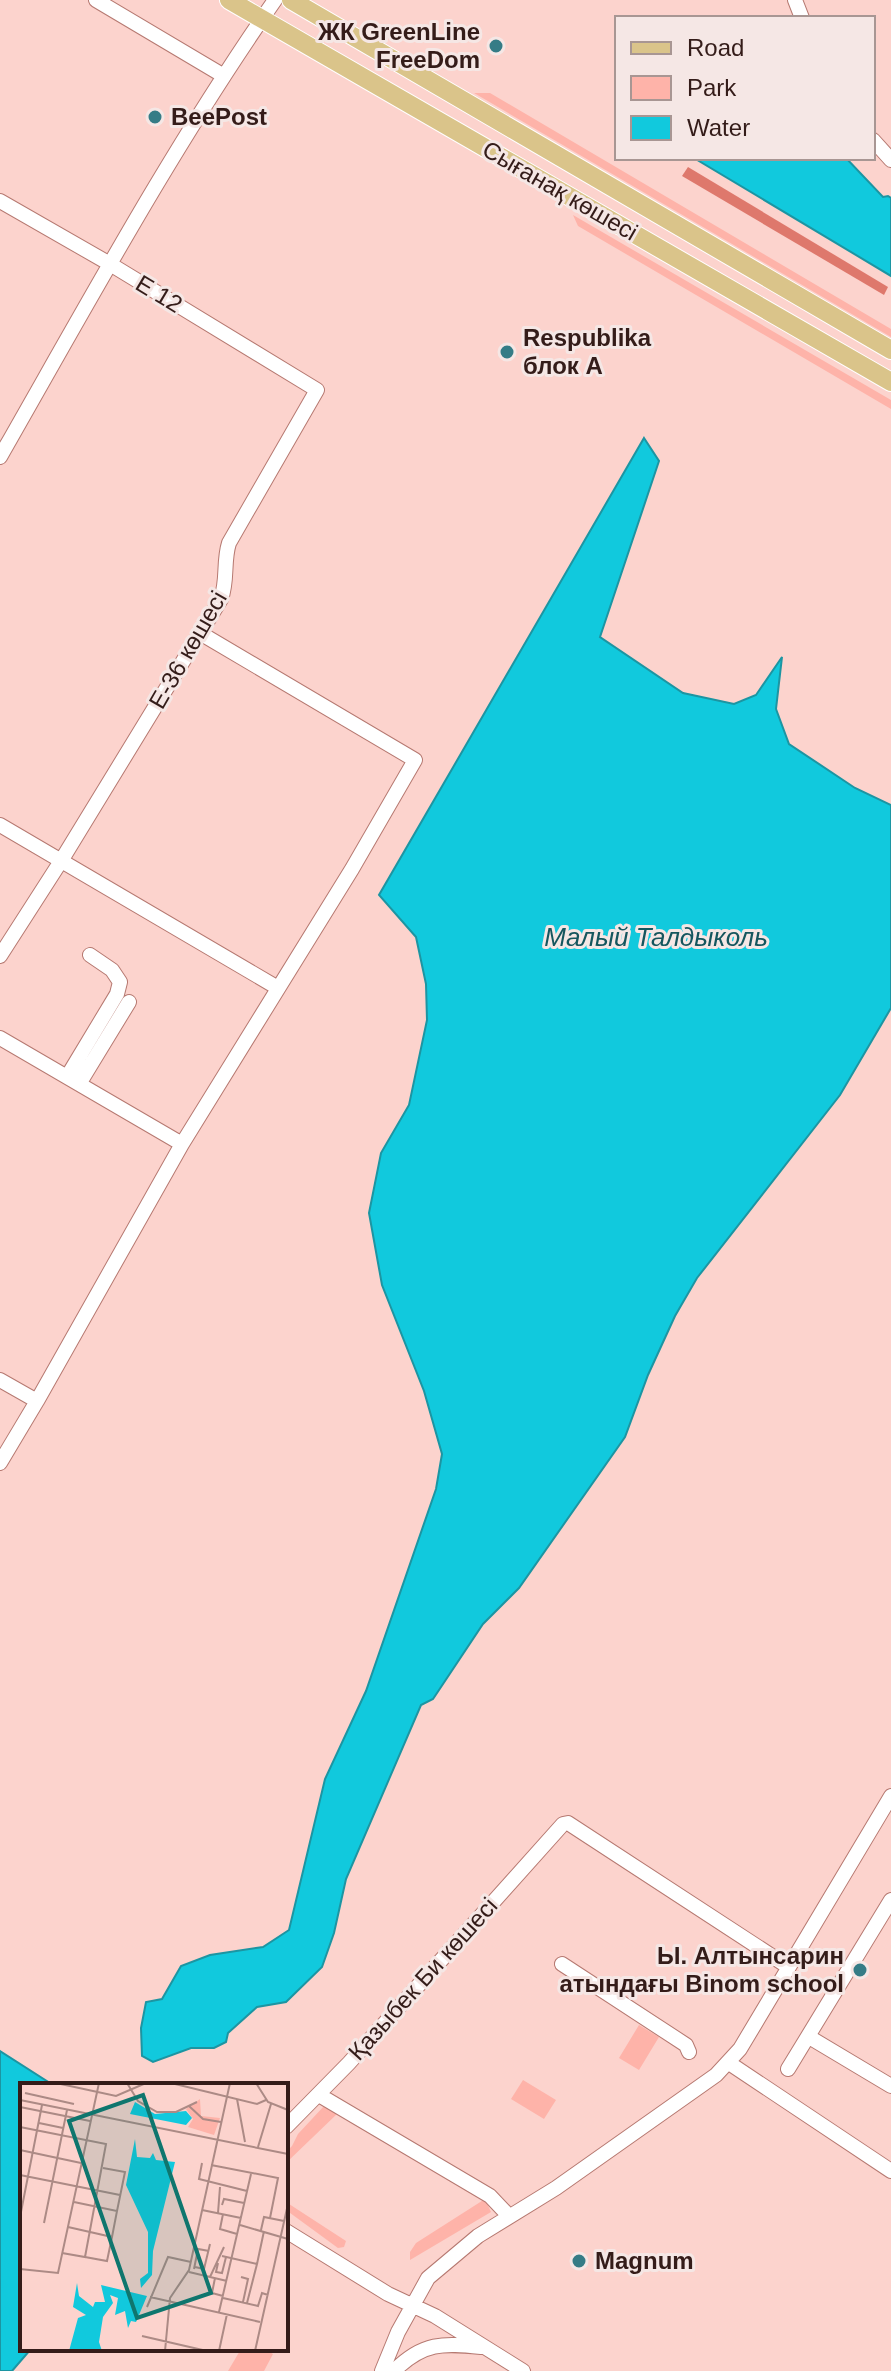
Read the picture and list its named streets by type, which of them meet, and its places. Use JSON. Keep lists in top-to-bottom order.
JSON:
{
  "streets": {
    "main road": ["Сығанақ көшесі"],
    "street": ["E 12", "Е-36 көшесі", "Қазыбек Би көшесі"]
  },
  "crossings": [
    ["E 12", "Е-36 көшесі"]
  ],
  "water": ["Малый Талдыколь"],
  "places": [
    "ЖК GreenLine FreeDom",
    "BeePost",
    "Respublika блок А",
    "Ы. Алтынсарин атындағы Binom school",
    "Magnum"
  ],
  "legend": ["Road", "Park", "Water"]
}
